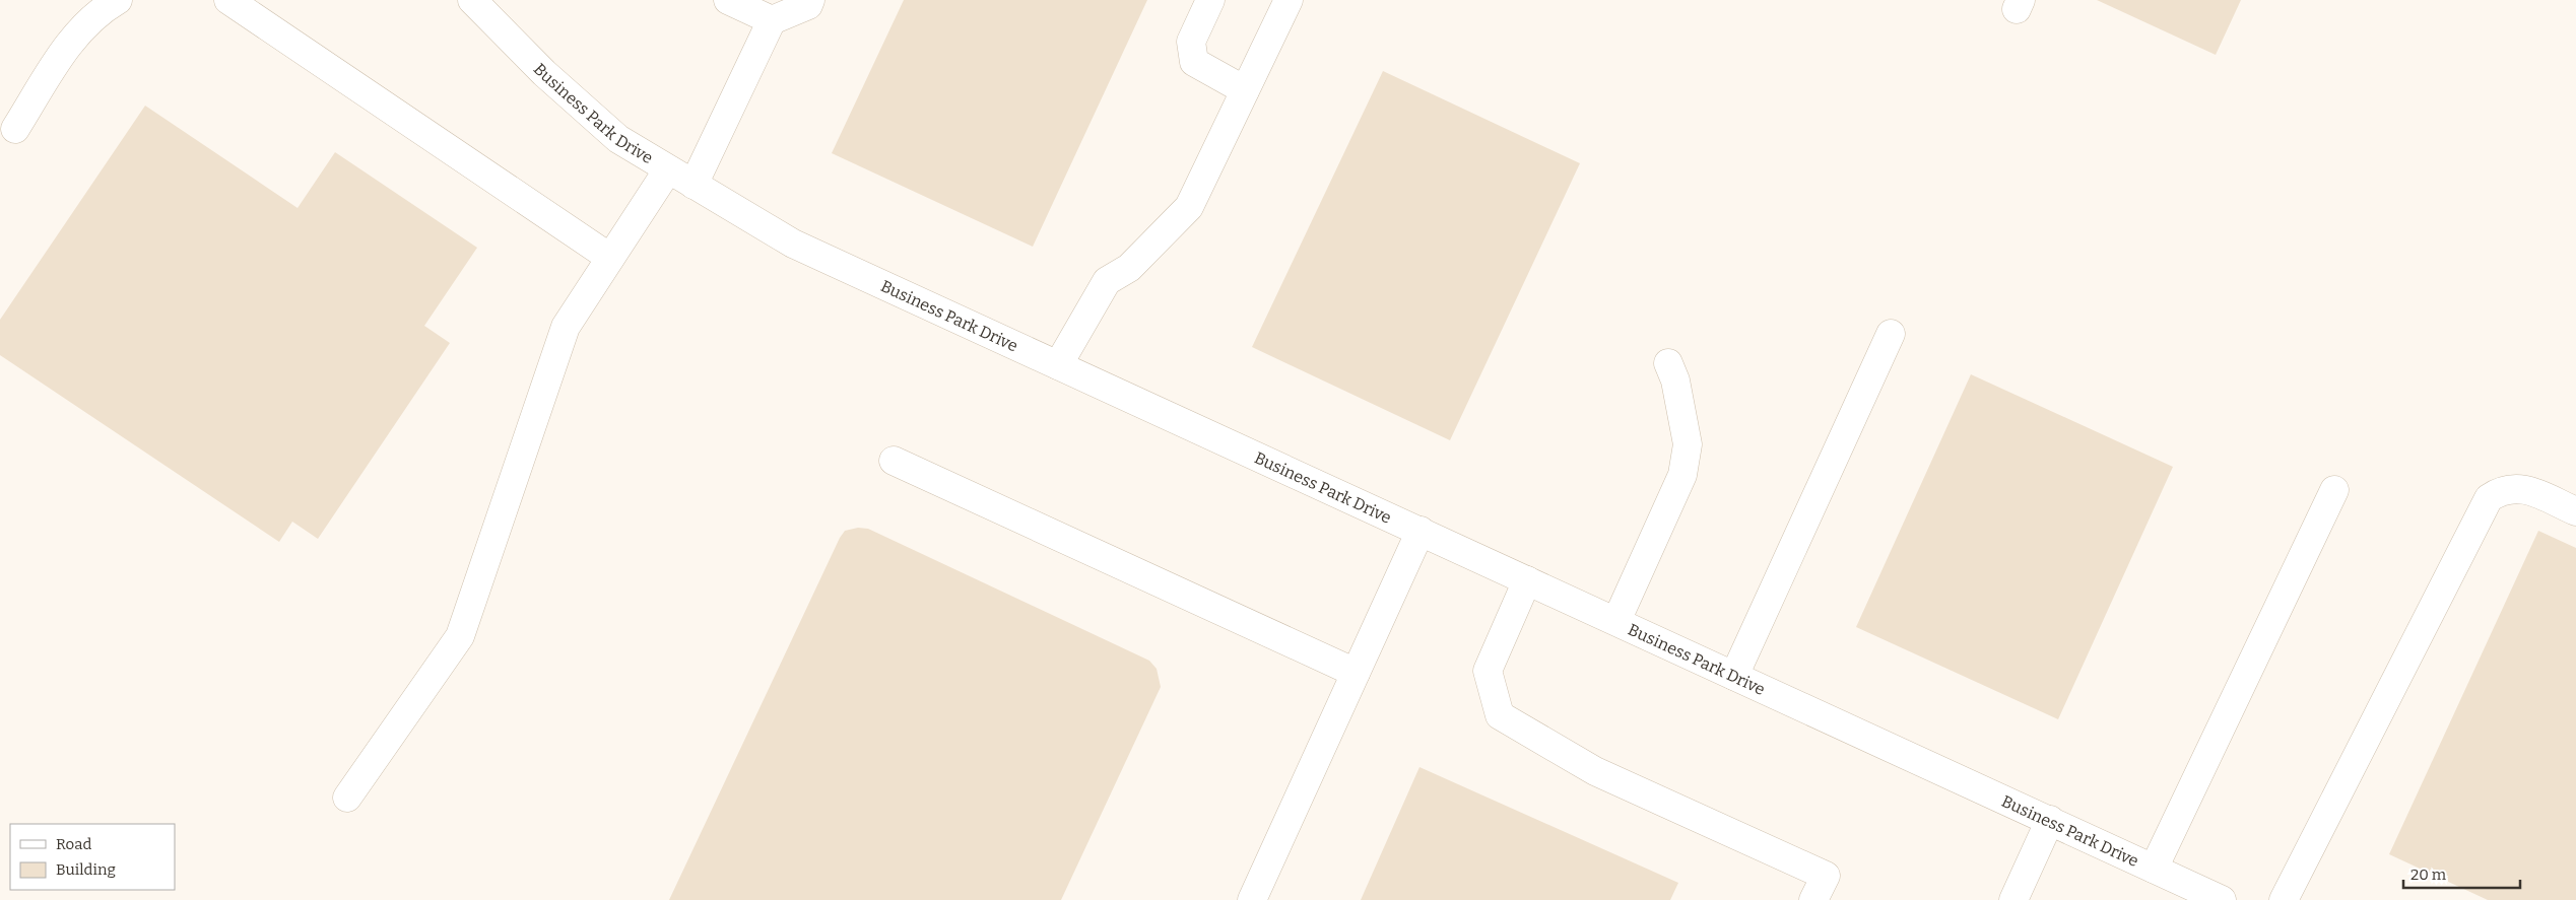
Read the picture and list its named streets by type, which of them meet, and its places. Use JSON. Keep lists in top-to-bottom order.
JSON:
{
  "streets": {
    "street": ["Business Park Drive"]
  },
  "legend": ["Road", "Building"],
  "scale_bar": "20 m"
}
